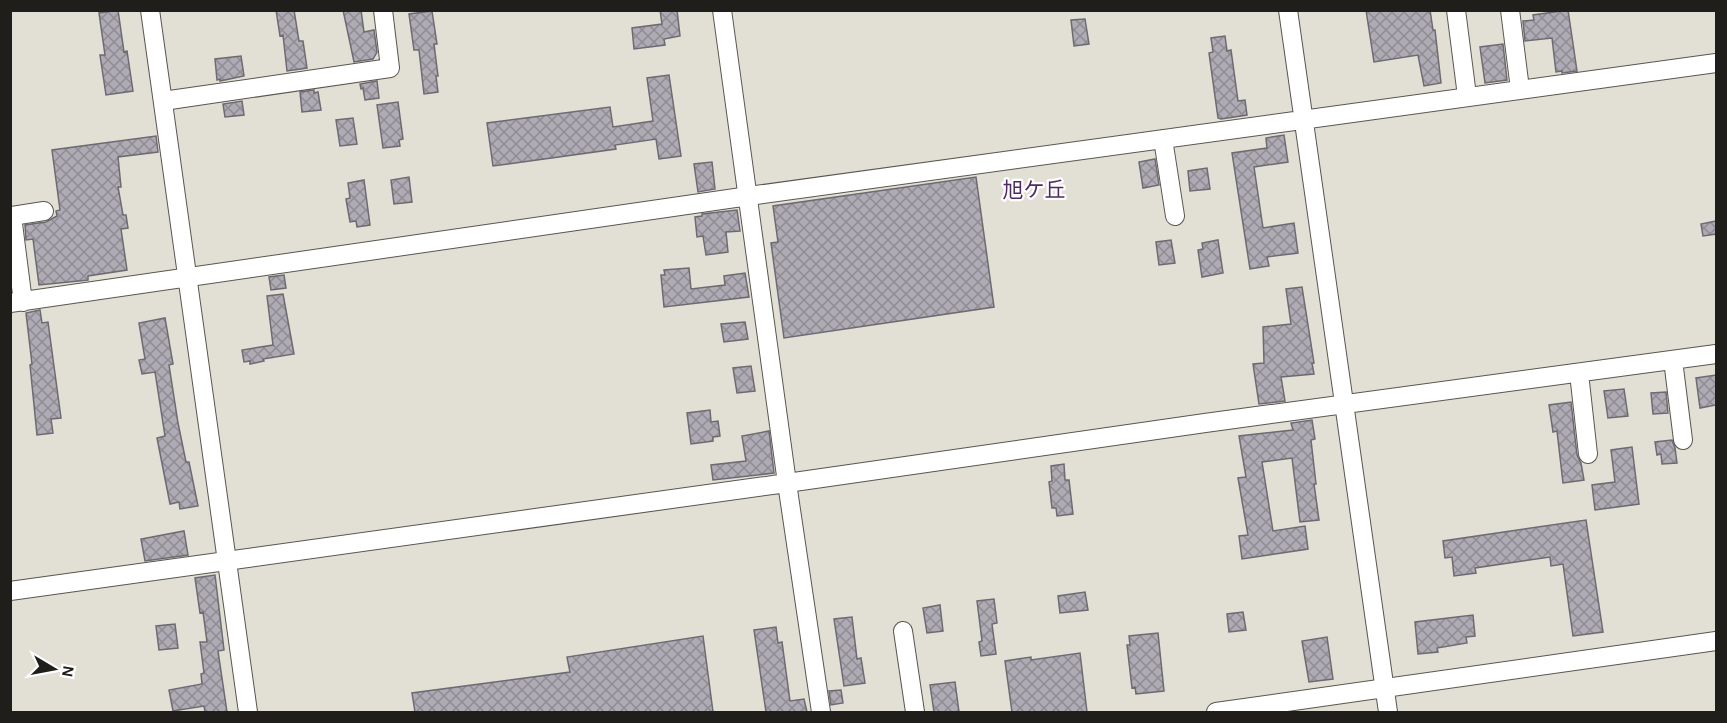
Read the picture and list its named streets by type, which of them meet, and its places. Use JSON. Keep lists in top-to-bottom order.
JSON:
{
  "districts": ["旭ケ丘"],
  "north": "right"
}
